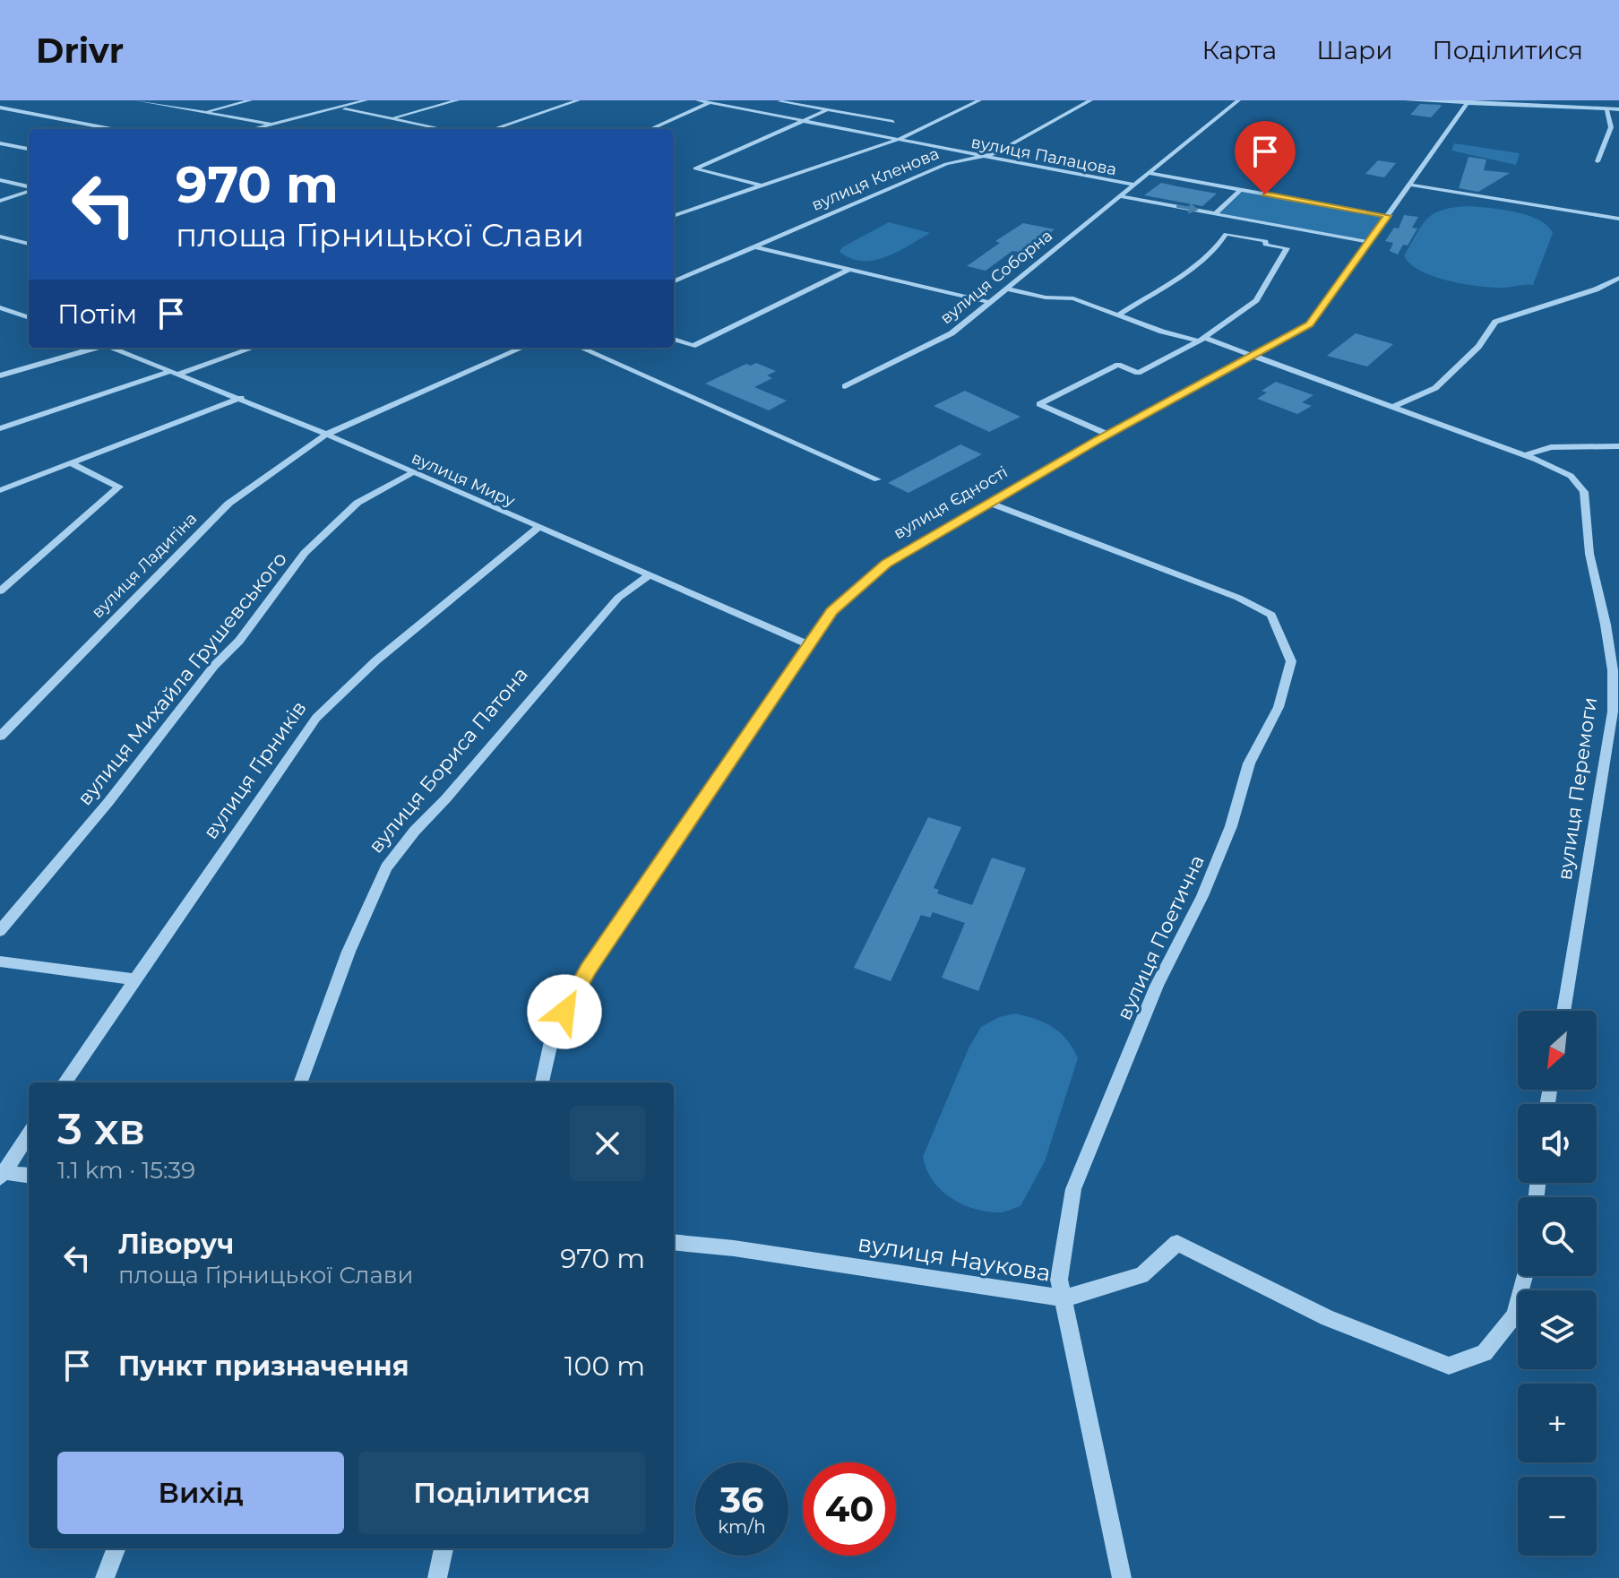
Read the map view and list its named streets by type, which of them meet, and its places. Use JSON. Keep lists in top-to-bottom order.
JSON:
{
  "streets": {
    "street": [
      "вулиця Палацова",
      "вулиця Кленова",
      "вулиця Соборна",
      "вулиця Миру",
      "вулиця Єдності",
      "вулиця Ладигіна",
      "вулиця Михайла Грушевського",
      "вулиця Бориса Патона",
      "вулиця Гірників",
      "вулиця Перемоги",
      "вулиця Поетична",
      "вулиця Наукова"
    ]
  },
  "crossings": [
    ["вулиця Палацова", "вулиця Кленова"],
    ["вулиця Палацова", "вулиця Соборна"],
    ["вулиця Соборна", "вулиця Перемоги"],
    ["вулиця Миру", "вулиця Єдності"],
    ["вулиця Миру", "вулиця Ладигіна"],
    ["вулиця Миру", "вулиця Михайла Грушевського"],
    ["вулиця Миру", "вулиця Бориса Патона"],
    ["вулиця Миру", "вулиця Гірників"],
    ["вулиця Єдності", "вулиця Перемоги"],
    ["вулиця Єдності", "вулиця Поетична"],
    ["вулиця Поетична", "вулиця Наукова"]
  ],
  "north": "bottom left",
  "page": {
    "header": "Drivr",
    "nav": ["Карта", "Шари", "Поділитися"],
    "turn": ["970 m", "площа Гірницької Слави"],
    "then": "Потім",
    "map_buttons": ["+", "−"],
    "heading": ["3 хв", "1.1 km · 15:39"],
    "list": [
      {
        "name": "Ліворуч",
        "note": "площа Гірницької Слави",
        "value": "970 m"
      },
      {
        "name": "Пункт призначення",
        "value": "100 m"
      }
    ],
    "buttons": ["Вихід", "Поділитися"],
    "speed": "36 km/h",
    "limit": "40"
  }
}
